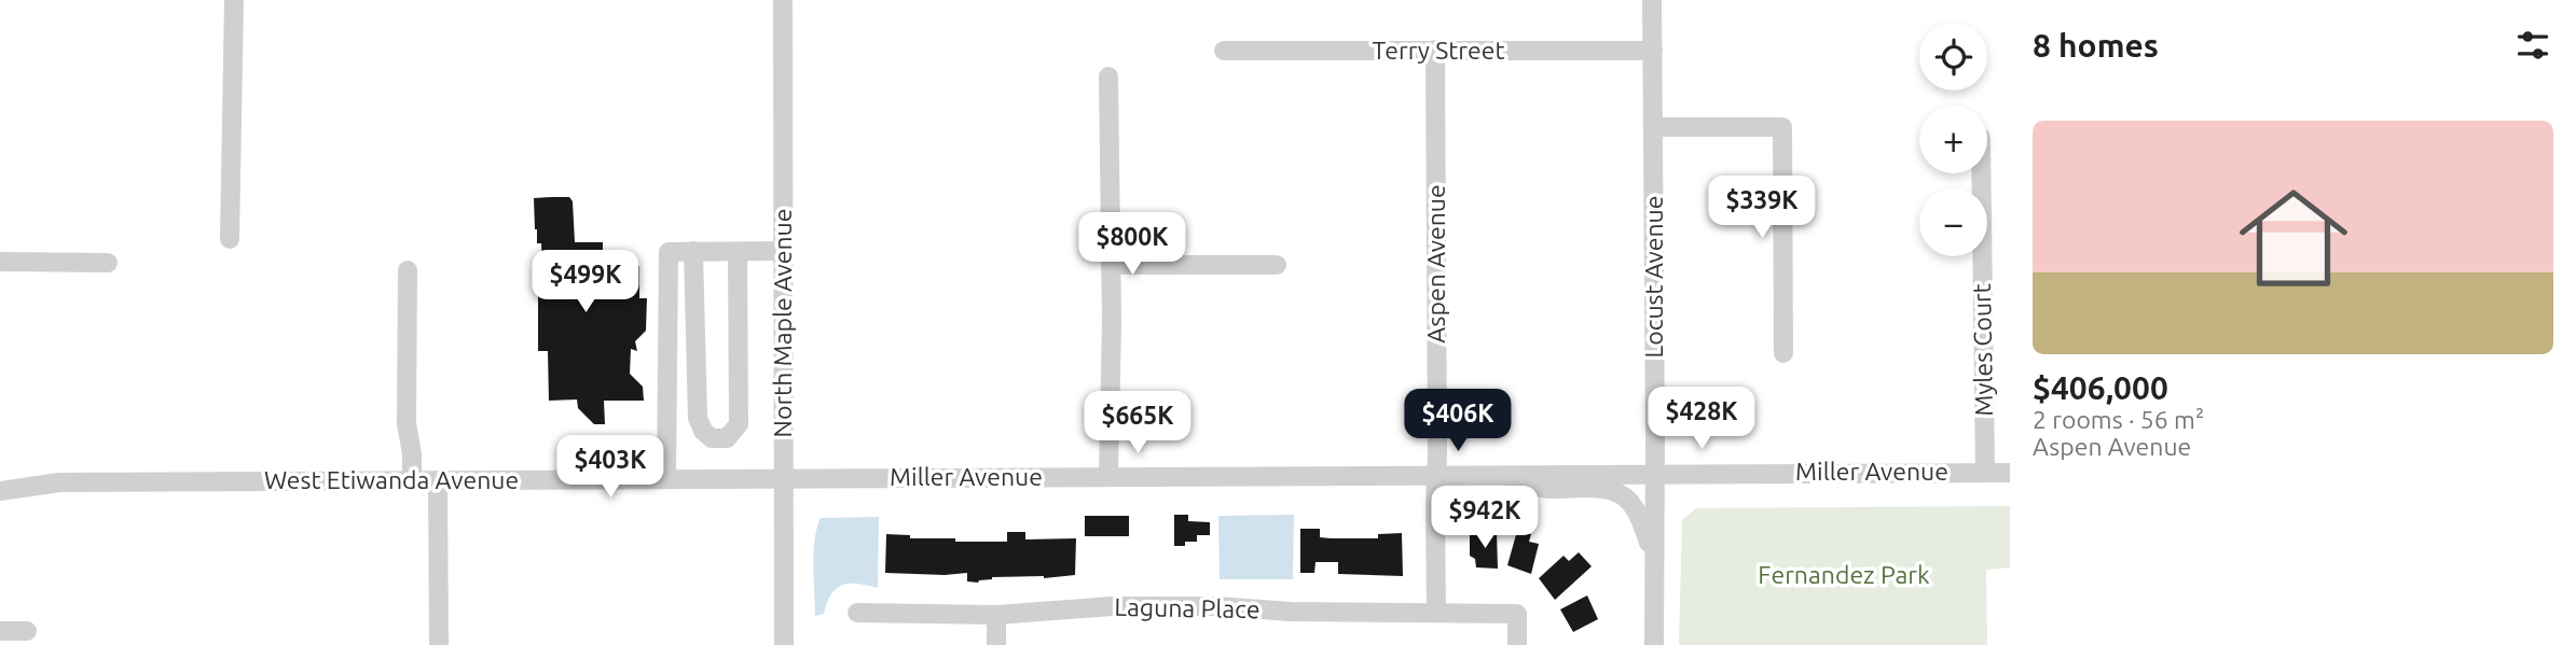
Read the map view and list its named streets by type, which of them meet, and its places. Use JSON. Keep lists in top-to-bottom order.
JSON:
{
  "streets": {
    "street": [
      "Terry Street",
      "Aspen Avenue",
      "Locust Avenue",
      "North Maple Avenue",
      "Myles Court",
      "Miller Avenue",
      "West Etiwanda Avenue",
      "Laguna Place"
    ]
  },
  "crossings": [
    ["Terry Street", "Aspen Avenue"],
    ["Terry Street", "Locust Avenue"],
    ["Aspen Avenue", "Miller Avenue"],
    ["Aspen Avenue", "Laguna Place"],
    ["Locust Avenue", "Miller Avenue"],
    ["North Maple Avenue", "Miller Avenue"],
    ["North Maple Avenue", "West Etiwanda Avenue"],
    ["Myles Court", "Miller Avenue"],
    ["Miller Avenue", "West Etiwanda Avenue"]
  ],
  "parks": ["Fernandez Park"],
  "page": {
    "heading": "8 homes",
    "map_buttons": ["+", "−"],
    "list": [
      {
        "name": "$406,000",
        "note": "2 rooms · 56 m² · Aspen Avenue"
      }
    ],
    "price": [
      "$339K",
      "$800K",
      "$499K",
      "$428K",
      "$406K",
      "$665K",
      "$403K",
      "$942K"
    ]
  }
}
